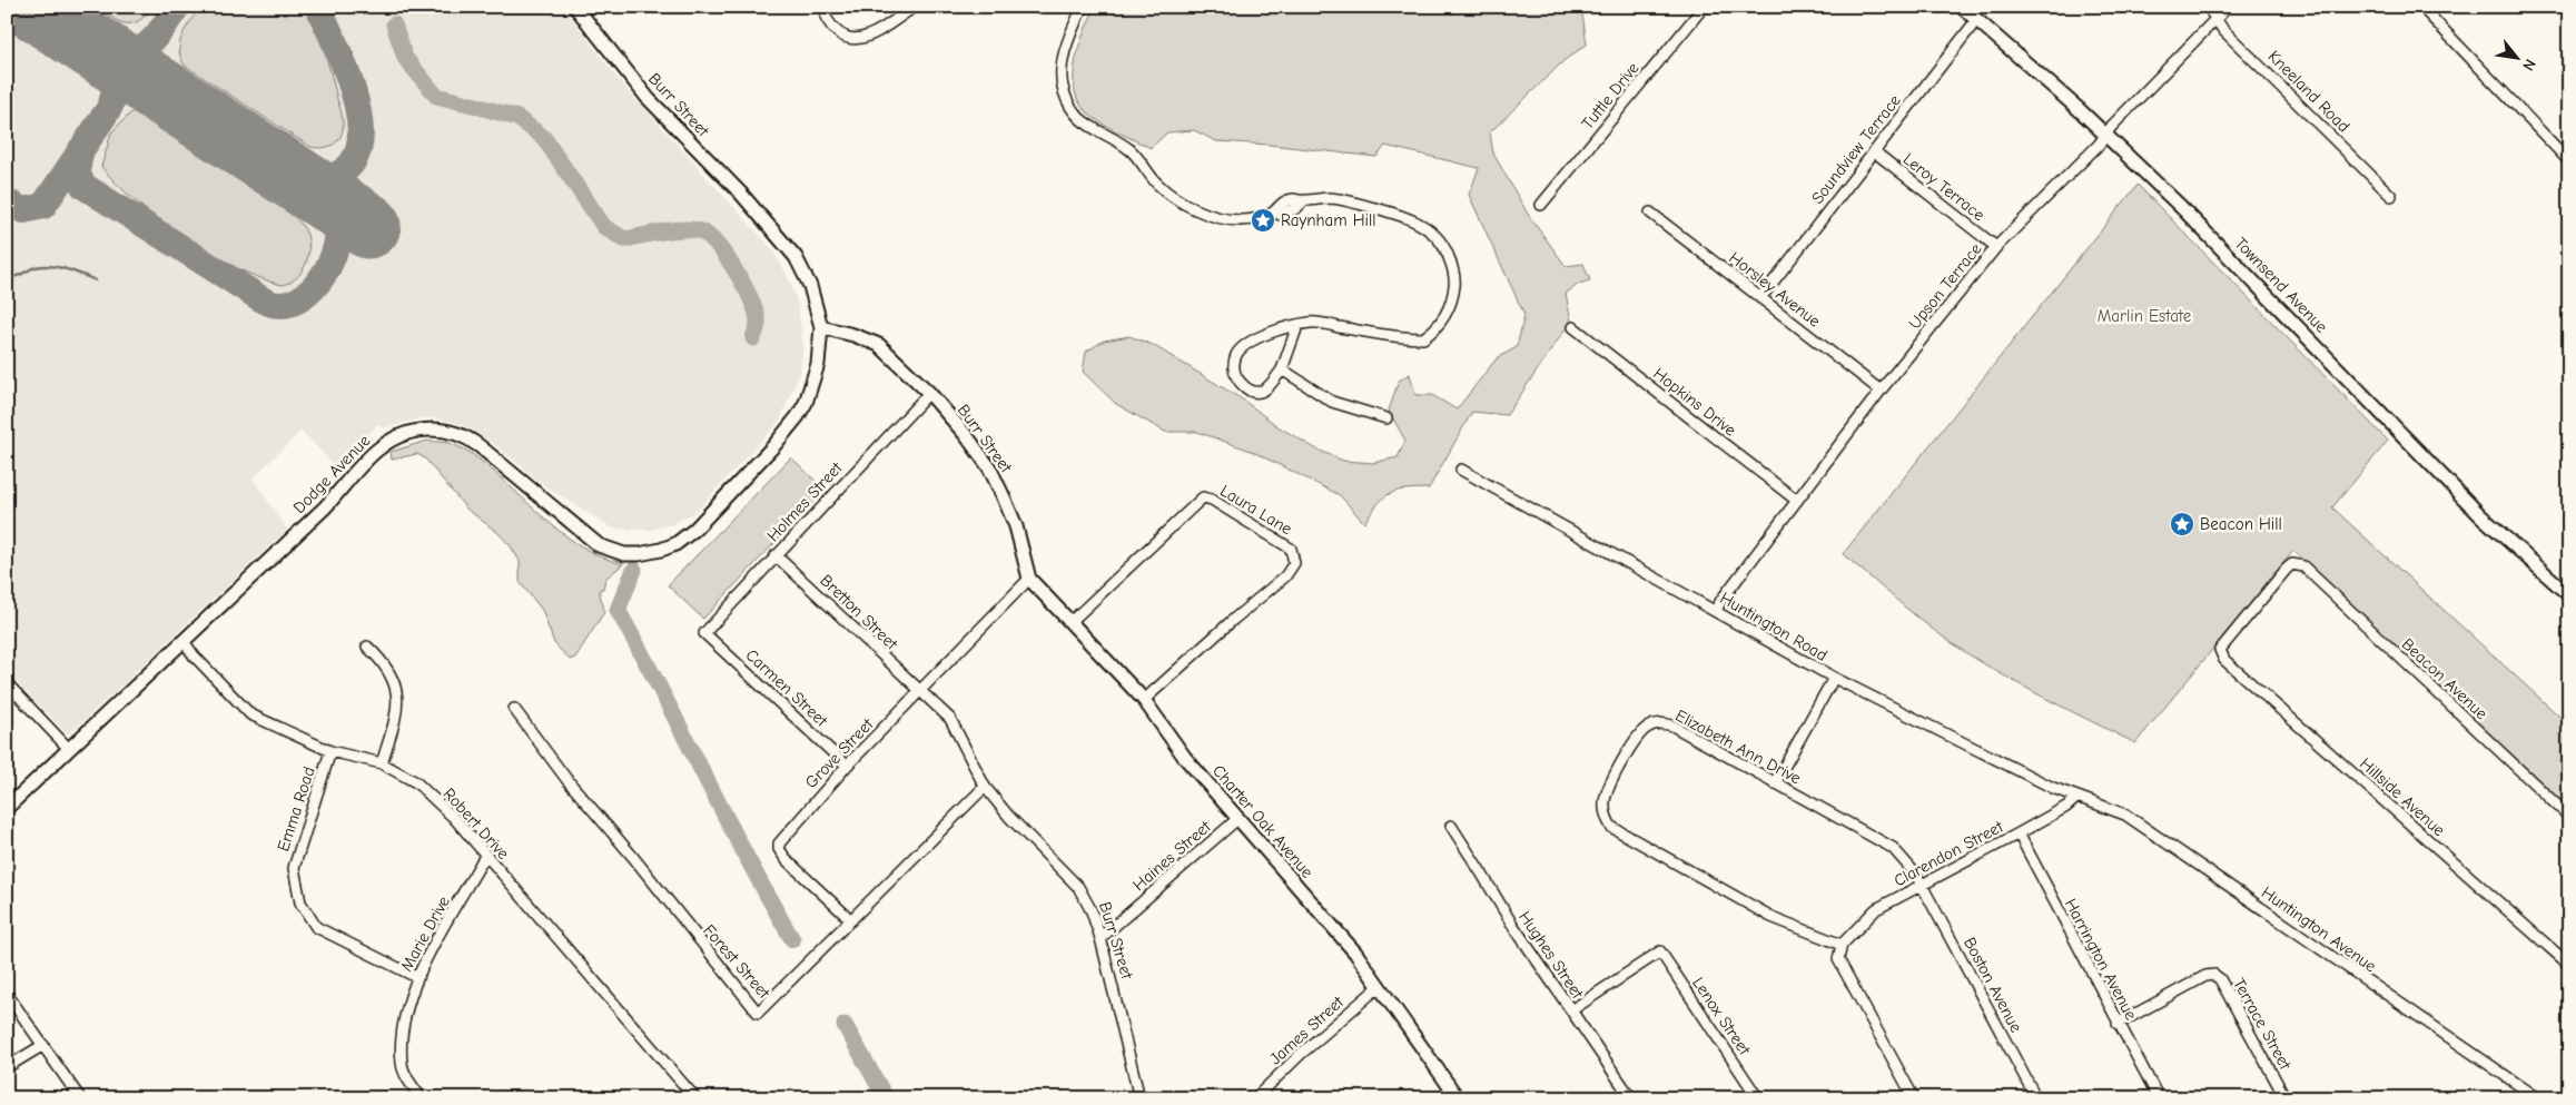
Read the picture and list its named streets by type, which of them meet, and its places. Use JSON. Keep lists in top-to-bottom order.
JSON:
{
  "streets": {
    "main road": [
      "Burr Street",
      "Townsend Avenue",
      "Dodge Avenue",
      "Charter Oak Avenue"
    ],
    "street": [
      "Kneeland Road",
      "Tuttle Drive",
      "Soundview Terrace",
      "Leroy Terrace",
      "Upson Terrace",
      "Horsley Avenue",
      "Hopkins Drive",
      "Holmes Street",
      "Laura Lane",
      "Bretton Street",
      "Huntington Road",
      "Beacon Avenue",
      "Carmen Street",
      "Elizabeth Ann Drive",
      "Grove Street",
      "Hillside Avenue",
      "Emma Road",
      "Robert Drive",
      "Clarendon Street",
      "Haines Street",
      "Huntington Avenue",
      "Marie Drive",
      "Hughes Street",
      "Harrington Avenue",
      "Forest Street",
      "Boston Avenue",
      "Lenox Street",
      "Terrace Street",
      "James Street"
    ]
  },
  "crossings": [
    ["Kneeland Road", "Upson Terrace"],
    ["Burr Street", "Dodge Avenue"],
    ["Burr Street", "Holmes Street"],
    ["Burr Street", "Bretton Street"],
    ["Burr Street", "Grove Street"],
    ["Burr Street", "Charter Oak Avenue"],
    ["Burr Street", "Haines Street"],
    ["Burr Street", "Forest Street"],
    ["Soundview Terrace", "Leroy Terrace"],
    ["Soundview Terrace", "Townsend Avenue"],
    ["Soundview Terrace", "Horsley Avenue"],
    ["Leroy Terrace", "Upson Terrace"],
    ["Townsend Avenue", "Upson Terrace"],
    ["Upson Terrace", "Horsley Avenue"],
    ["Upson Terrace", "Hopkins Drive"],
    ["Upson Terrace", "Huntington Road"],
    ["Dodge Avenue", "Robert Drive"],
    ["Holmes Street", "Bretton Street"],
    ["Holmes Street", "Carmen Street"],
    ["Laura Lane", "Charter Oak Avenue"],
    ["Bretton Street", "Grove Street"],
    ["Huntington Road", "Clarendon Street"],
    ["Huntington Road", "Huntington Avenue"],
    ["Beacon Avenue", "Hillside Avenue"],
    ["Carmen Street", "Grove Street"],
    ["Elizabeth Ann Drive", "Clarendon Street"],
    ["Elizabeth Ann Drive", "Boston Avenue"],
    ["Grove Street", "Forest Street"],
    ["Emma Road", "Robert Drive"],
    ["Emma Road", "Marie Drive"],
    ["Charter Oak Avenue", "Haines Street"],
    ["Charter Oak Avenue", "James Street"],
    ["Robert Drive", "Marie Drive"],
    ["Clarendon Street", "Huntington Avenue"],
    ["Clarendon Street", "Harrington Avenue"],
    ["Clarendon Street", "Boston Avenue"],
    ["Hughes Street", "Lenox Street"],
    ["Harrington Avenue", "Terrace Street"]
  ],
  "parks": ["Marlin Estate"],
  "places": {
    "place": ["Raynham Hill", "Beacon Hill"]
  },
  "north": "bottom right"
}
